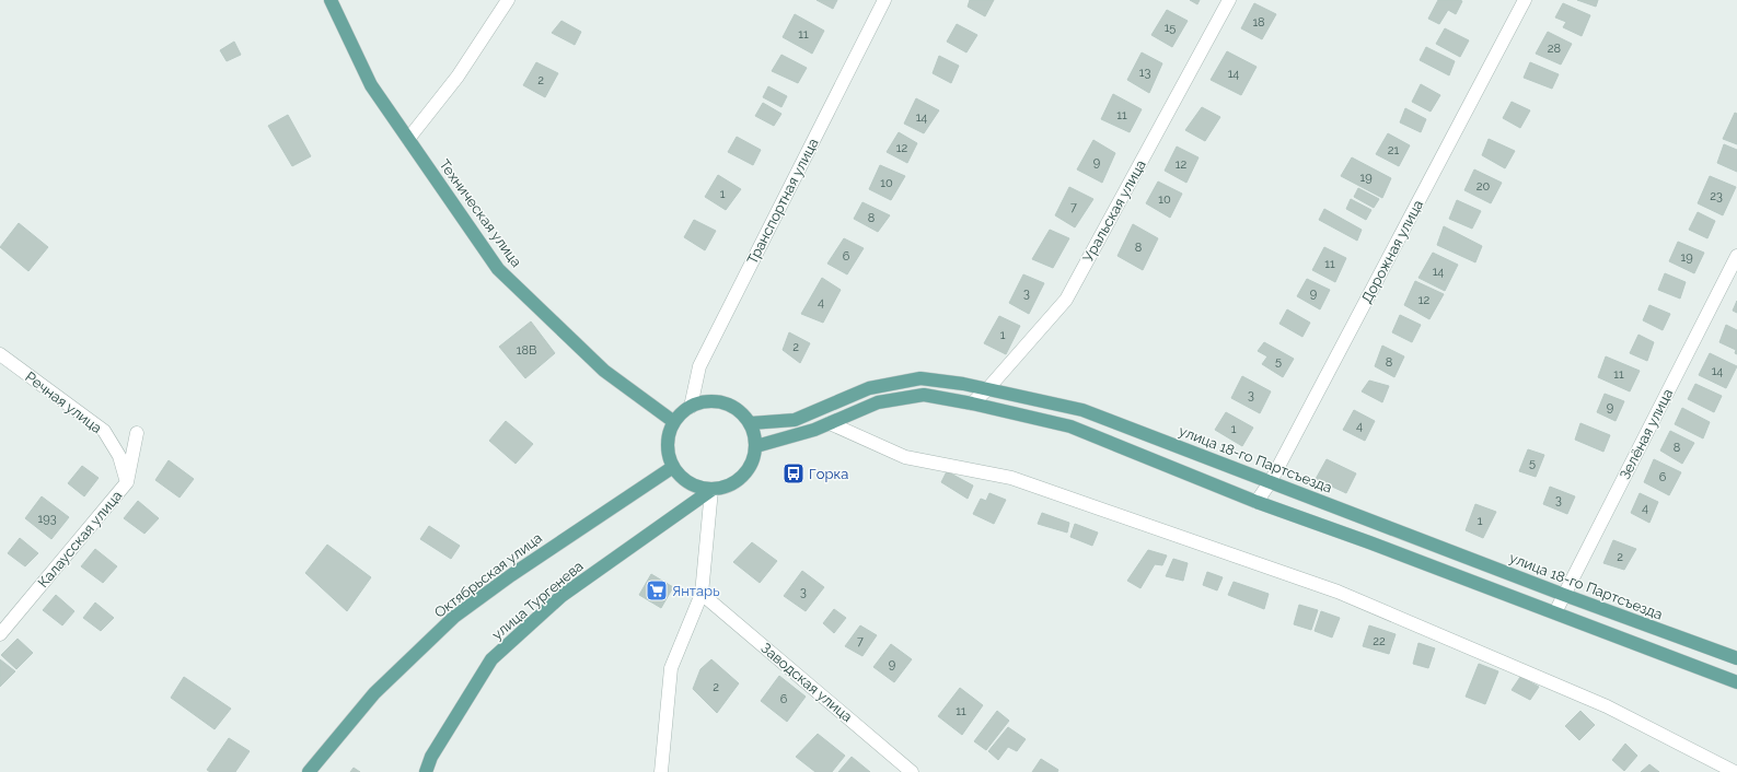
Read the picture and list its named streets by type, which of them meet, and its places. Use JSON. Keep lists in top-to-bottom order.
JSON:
{
  "streets": {
    "main road": [
      "Техническая улица",
      "улица 18-го Партсъезда",
      "Октябрьская улица",
      "улица Тургенева"
    ],
    "street": [
      "Транспортная улица",
      "Уральская улица",
      "Дорожная улица",
      "Речная улица",
      "Зелёная улица",
      "Калаусская улица",
      "Заводская улица"
    ]
  },
  "crossings": [
    ["Транспортная улица", "Техническая улица"],
    ["Транспортная улица", "улица 18-го Партсъезда"],
    ["Транспортная улица", "Октябрьская улица"],
    ["Транспортная улица", "улица Тургенева"],
    ["Уральская улица", "улица 18-го Партсъезда"],
    ["Техническая улица", "улица 18-го Партсъезда"],
    ["Техническая улица", "Октябрьская улица"],
    ["Техническая улица", "улица Тургенева"],
    ["Дорожная улица", "улица 18-го Партсъезда"],
    ["Речная улица", "Калаусская улица"],
    ["Зелёная улица", "улица 18-го Партсъезда"],
    ["улица 18-го Партсъезда", "Октябрьская улица"],
    ["улица 18-го Партсъезда", "улица Тургенева"],
    ["Октябрьская улица", "улица Тургенева"]
  ],
  "places": {
    "bus stop": ["Горка"],
    "supermarket": ["Янтарь"]
  },
  "house_numbers": [
    "18",
    "15",
    "11",
    "28",
    "13",
    "14",
    "2",
    "11",
    "14",
    "12",
    "21",
    "9",
    "12",
    "19",
    "10",
    "20",
    "1",
    "23",
    "10",
    "7",
    "8",
    "8",
    "6",
    "19",
    "11",
    "14",
    "3",
    "9",
    "12",
    "4",
    "1",
    "2",
    "18В",
    "5",
    "8",
    "14",
    "11",
    "3",
    "9",
    "4",
    "1",
    "8",
    "5",
    "6",
    "3",
    "4",
    "193",
    "1",
    "2",
    "3",
    "7",
    "22",
    "9",
    "2",
    "6",
    "11"
  ]
}
